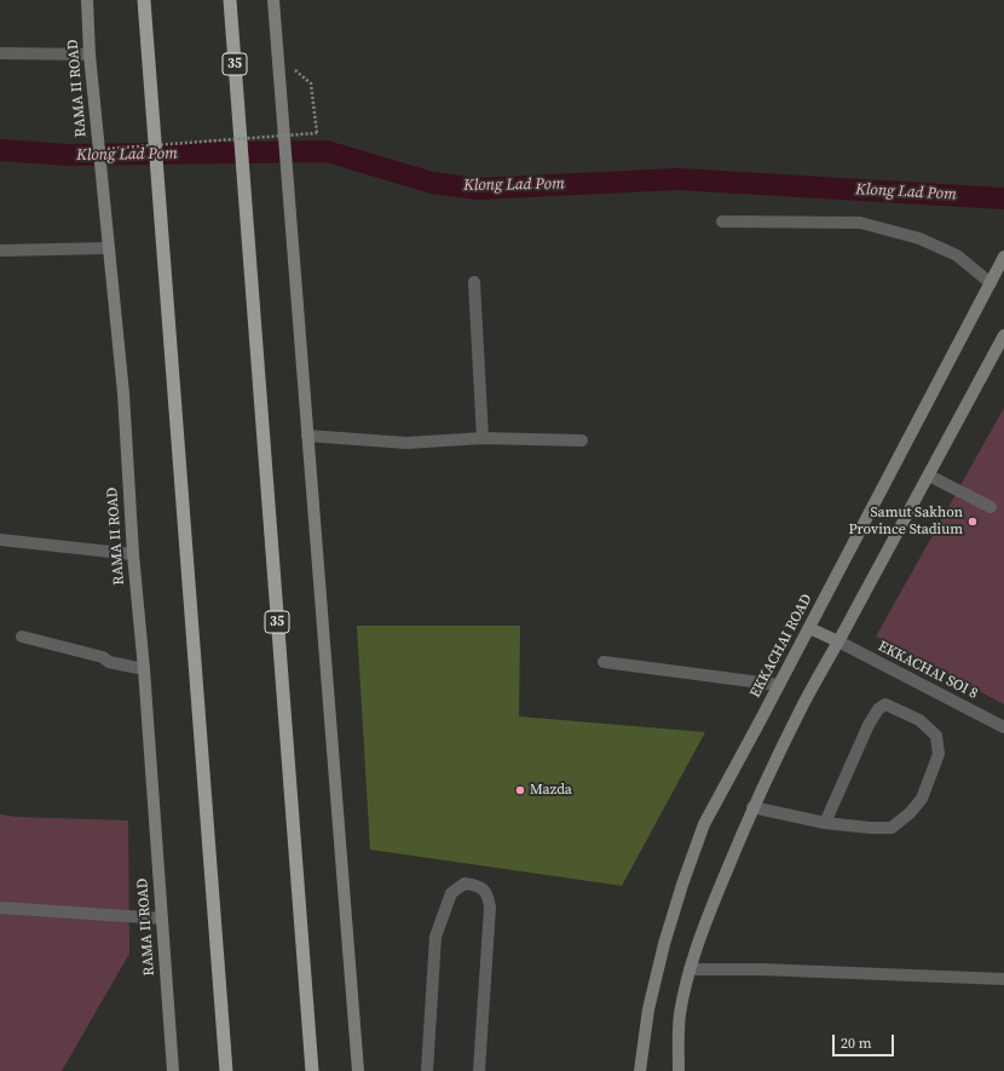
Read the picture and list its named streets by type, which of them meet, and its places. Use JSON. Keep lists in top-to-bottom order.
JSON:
{
  "streets": {
    "highway": ["35"],
    "main road": ["RAMA II ROAD", "EKKACHAI ROAD"],
    "street": ["EKKACHAI SOI 8"]
  },
  "water": ["Klong Lad Pom"],
  "places": ["Samut Sakhon Province Stadium", "Mazda"],
  "scale_bar": "20 m"
}
